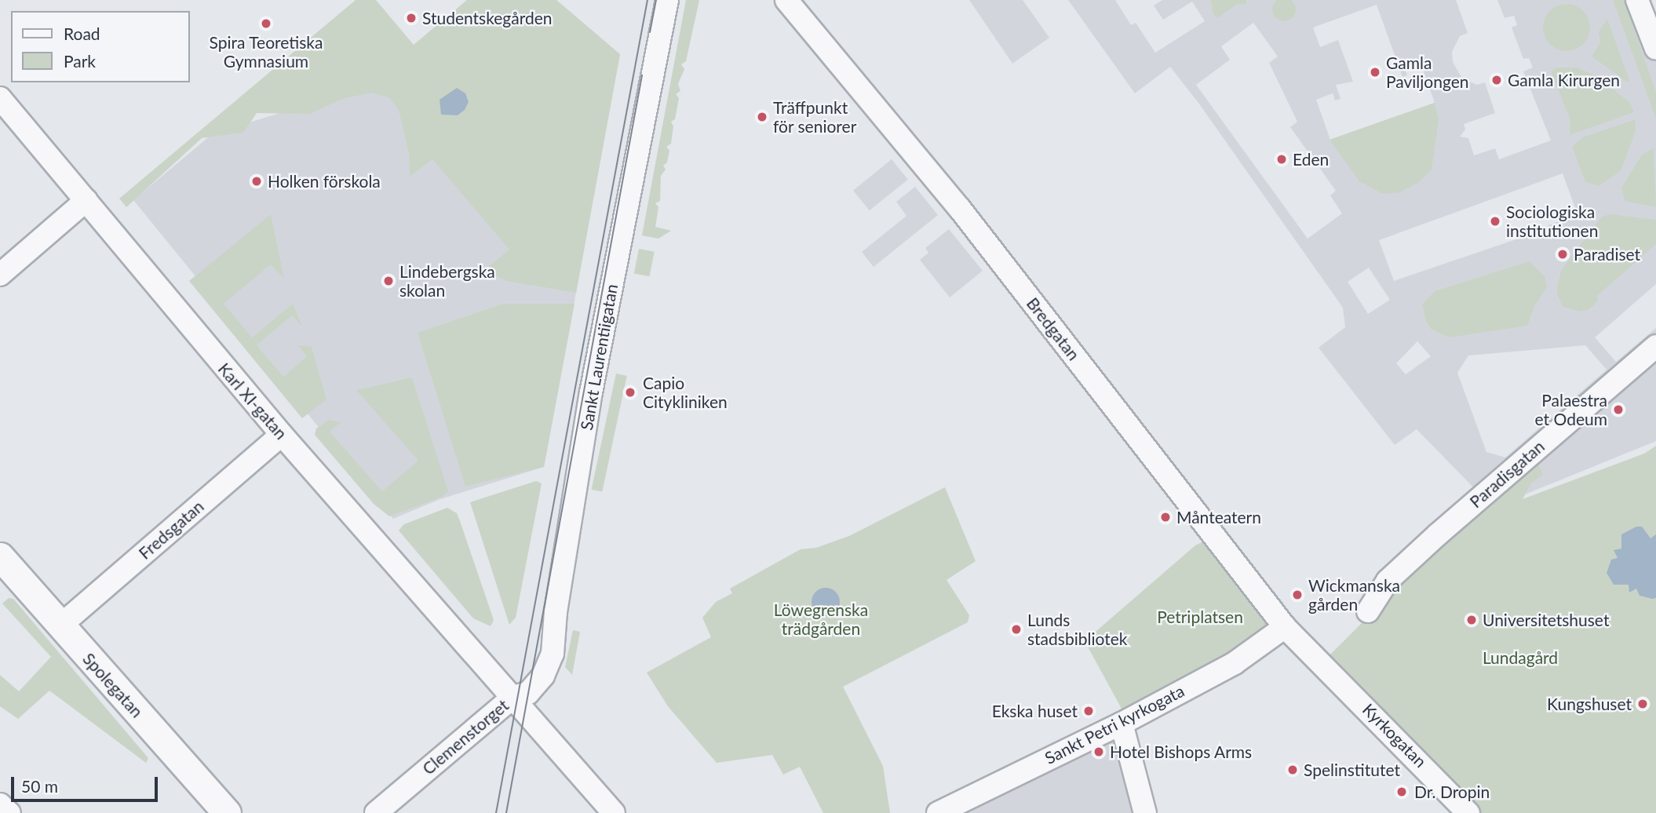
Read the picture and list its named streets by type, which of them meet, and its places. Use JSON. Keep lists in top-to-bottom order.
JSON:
{
  "streets": {
    "street": [
      "Bredgatan",
      "Sankt Laurentiigatan",
      "Karl XI-gatan",
      "Paradisgatan",
      "Fredsgatan",
      "Spolegatan",
      "Sankt Petri kyrkogata",
      "Kyrkogatan",
      "Clemenstorget"
    ]
  },
  "crossings": [
    ["Bredgatan", "Sankt Petri kyrkogata"],
    ["Bredgatan", "Kyrkogatan"],
    ["Sankt Laurentiigatan", "Karl XI-gatan"],
    ["Sankt Laurentiigatan", "Clemenstorget"],
    ["Karl XI-gatan", "Fredsgatan"],
    ["Karl XI-gatan", "Clemenstorget"],
    ["Fredsgatan", "Spolegatan"]
  ],
  "parks": ["Löwegrenska trädgården", "Petriplatsen", "Lundagård"],
  "places": [
    "Studentskegården",
    "Spira Teoretiska Gymnasium",
    "Gamla Paviljongen",
    "Gamla Kirurgen",
    "Träffpunkt för seniorer",
    "Eden",
    "Holken förskola",
    "Sociologiska institutionen",
    "Paradiset",
    "Lindebergska skolan",
    "Capio Citykliniken",
    "Palaestra et Odeum",
    "Månteatern",
    "Wickmanska gården",
    "Universitetshuset",
    "Lunds stadsbibliotek",
    "Kungshuset",
    "Ekska huset",
    "Hotel Bishops Arms",
    "Spelinstitutet",
    "Dr. Dropin"
  ],
  "legend": ["Road", "Park"],
  "scale_bar": "50 m"
}
